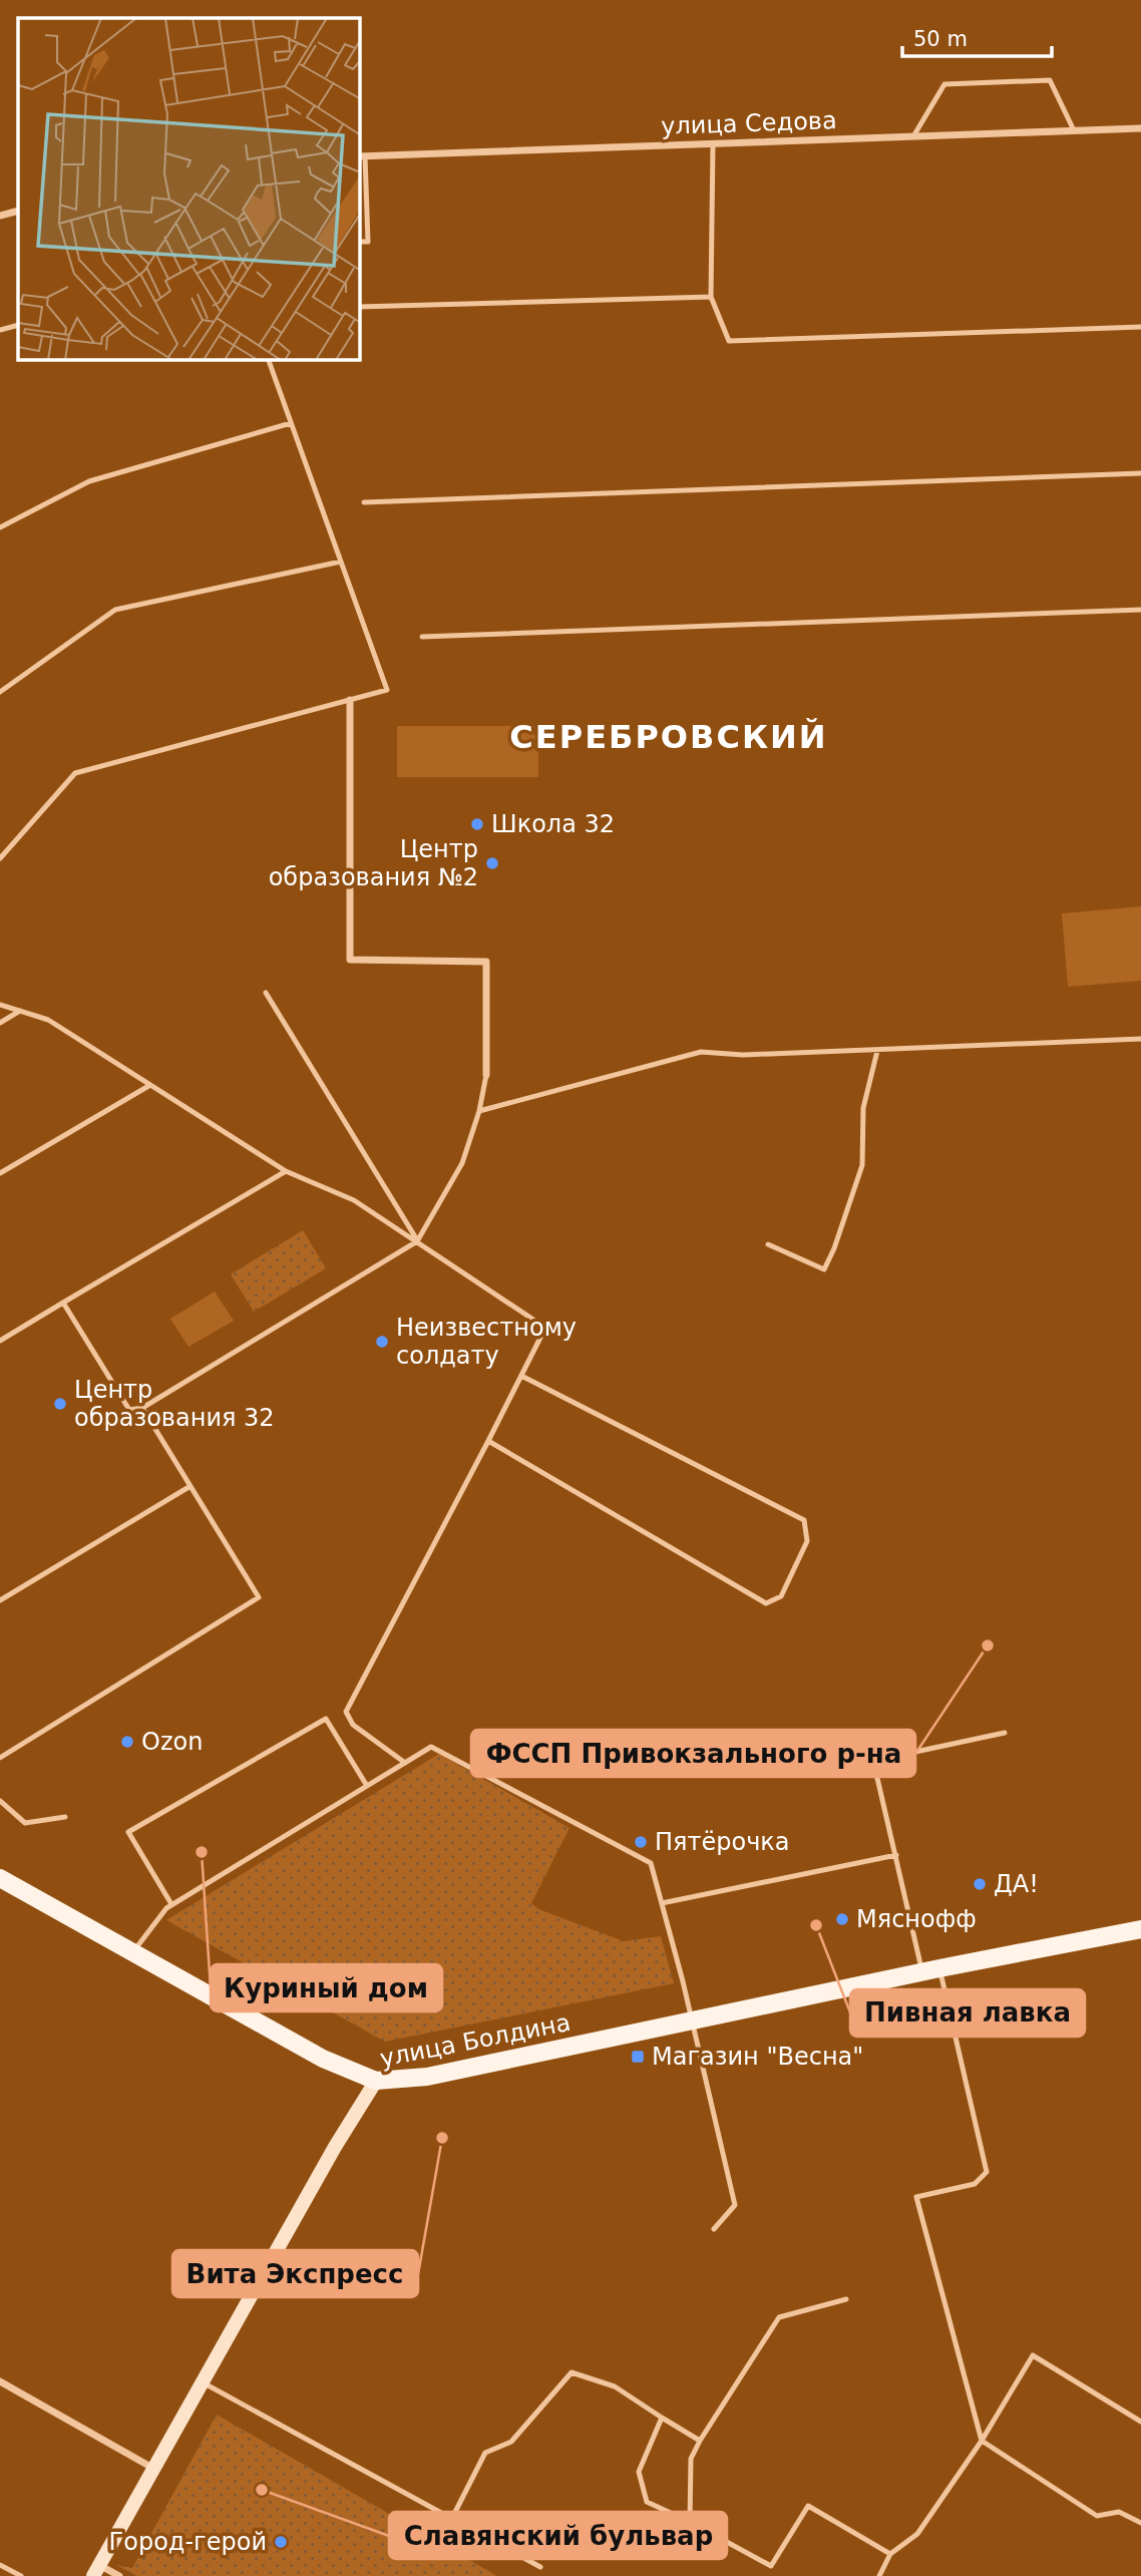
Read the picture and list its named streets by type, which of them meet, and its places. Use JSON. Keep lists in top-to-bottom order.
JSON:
{
  "streets": {
    "main road": ["улица Болдина"],
    "street": ["улица Седова"]
  },
  "districts": ["СЕРЕБРОВСКИЙ"],
  "places": {
    "other": [
      "Школа 32",
      "Центр образования №2",
      "Неизвестному солдату",
      "Центр образования 32",
      "ФССП Привокзального р-на",
      "Ozon",
      "Пятёрочка",
      "Куриный дом",
      "ДА!",
      "Мяснофф",
      "Пивная лавка",
      "Вита Экспресс",
      "Славянский бульвар",
      "Город-герой"
    ],
    "transit": ["Магазин \"Весна\""]
  },
  "scale_bar": "50 m"
}
